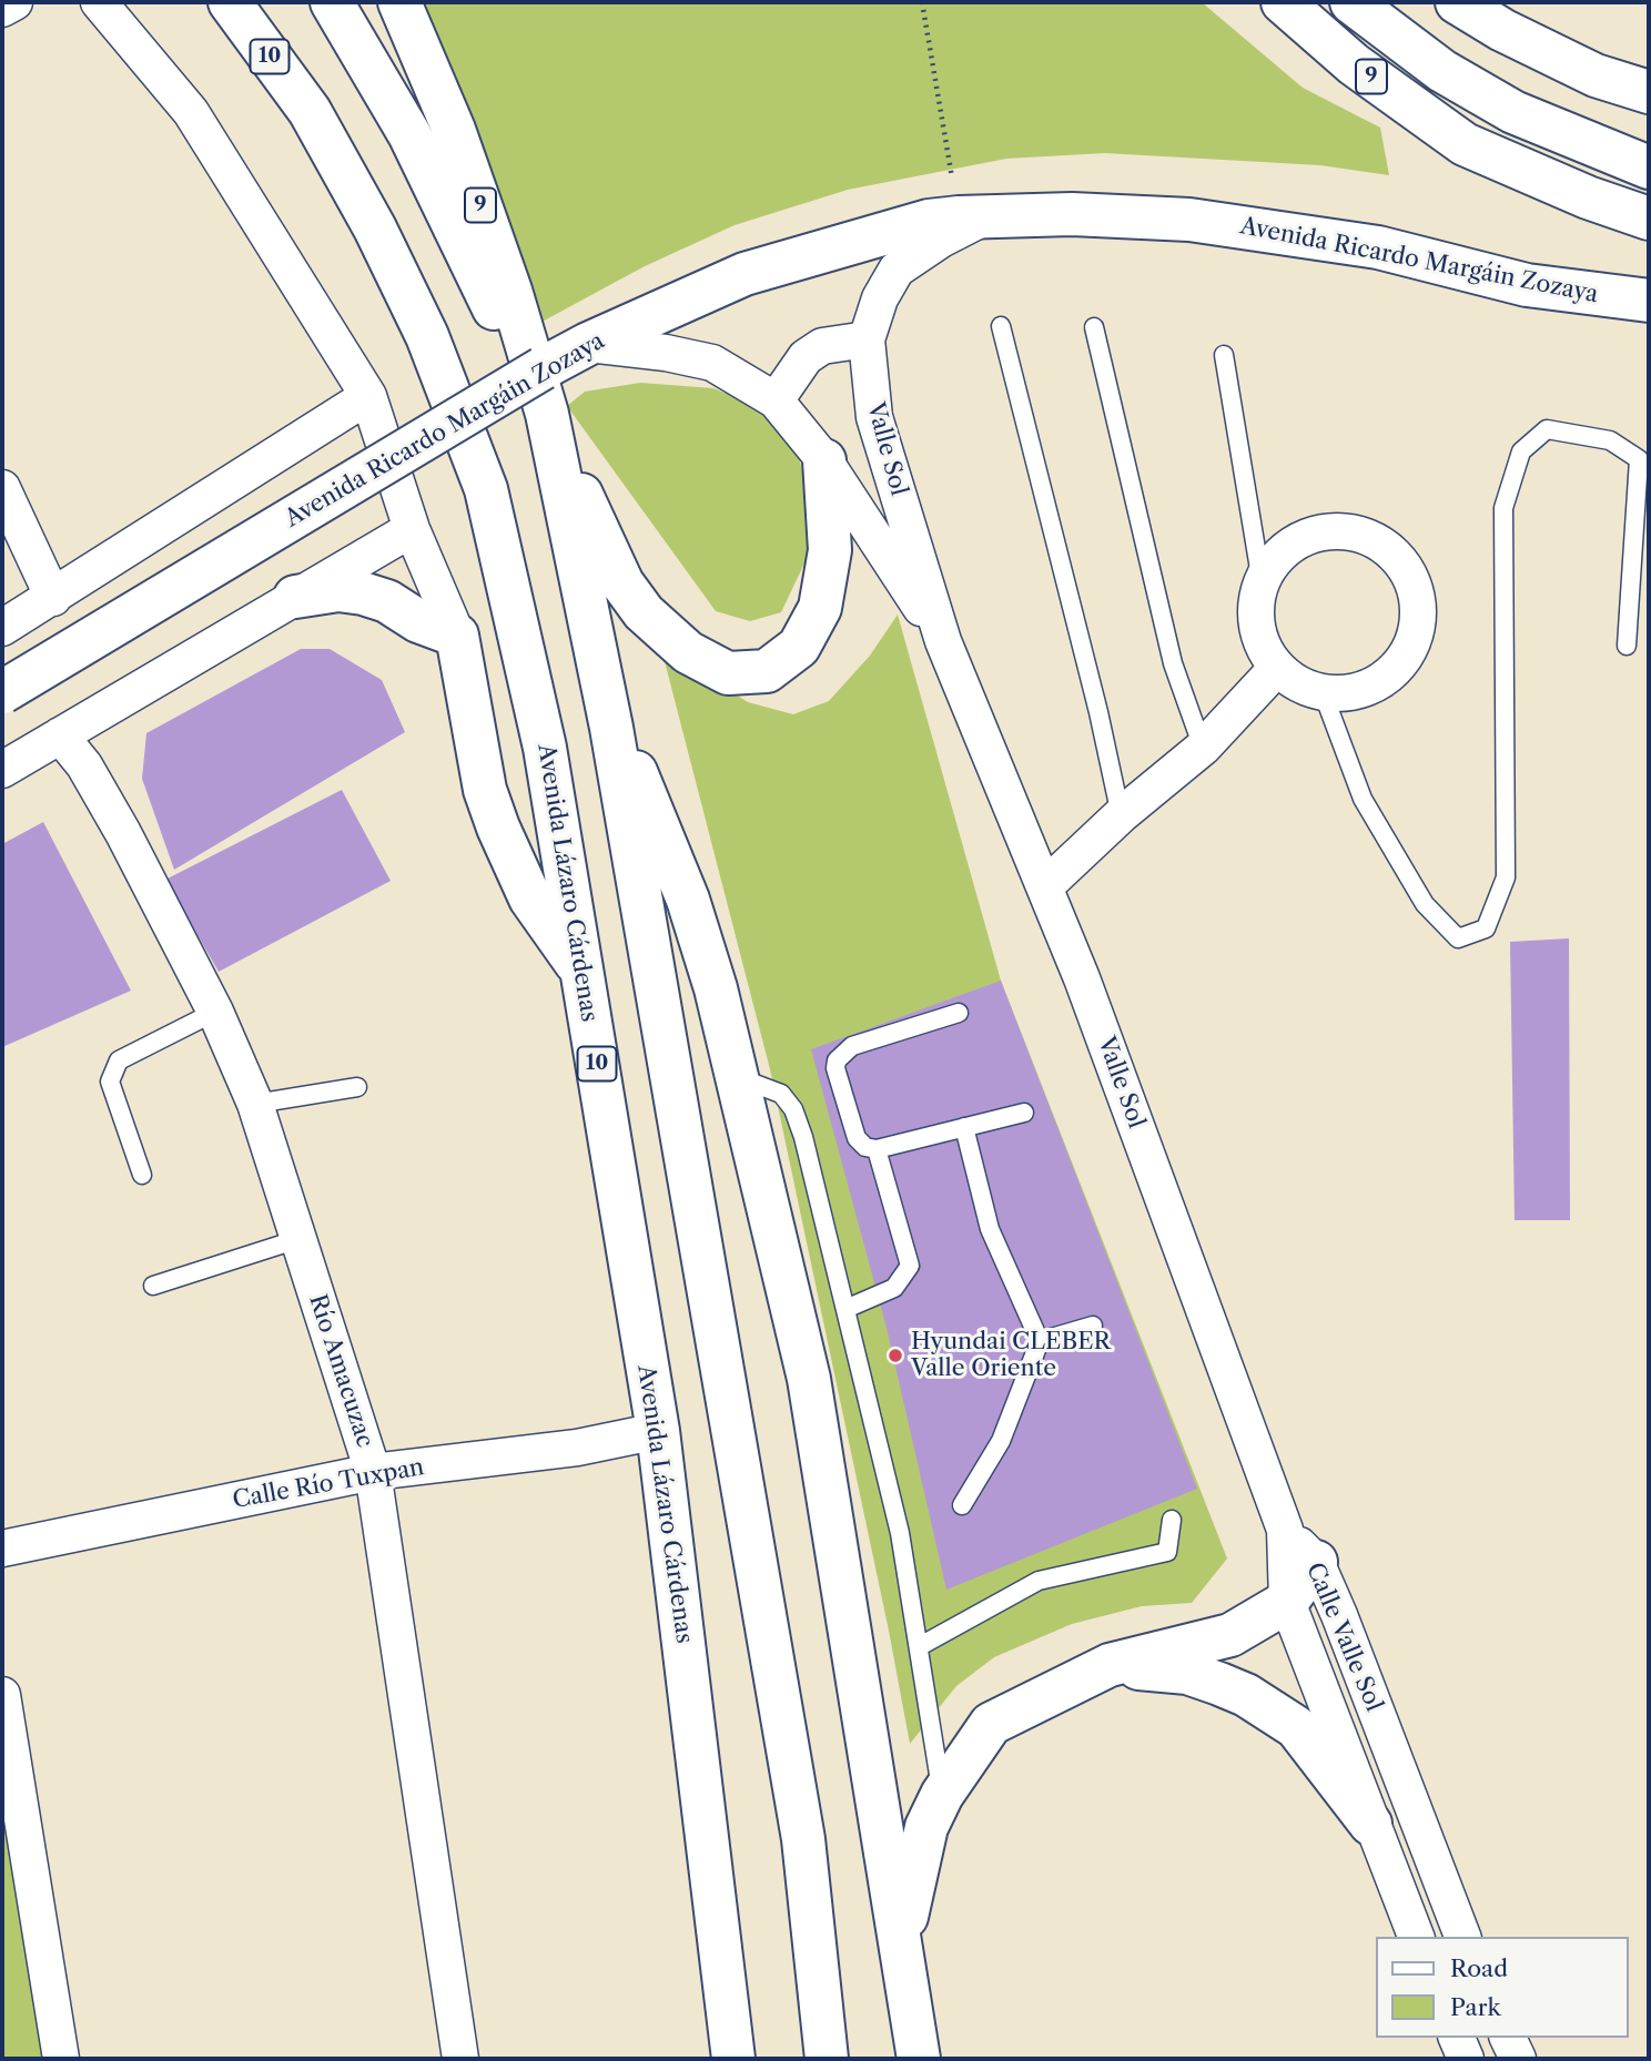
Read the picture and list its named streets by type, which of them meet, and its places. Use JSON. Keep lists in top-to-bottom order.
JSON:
{
  "streets": {
    "main road": [
      "10",
      "9",
      "Avenida Ricardo Margáin Zozaya",
      "Avenida Lázaro Cárdenas"
    ],
    "street": [
      "Valle Sol",
      "Río Amacuzac",
      "Calle Río Tuxpan",
      "Calle Valle Sol"
    ]
  },
  "crossings": [
    ["Avenida Ricardo Margáin Zozaya", "Valle Sol"],
    ["Valle Sol", "Calle Valle Sol"],
    ["Avenida Lázaro Cárdenas", "Calle Río Tuxpan"],
    ["Río Amacuzac", "Calle Río Tuxpan"]
  ],
  "places": ["Hyundai CLEBER Valle Oriente"],
  "legend": ["Road", "Park"]
}
